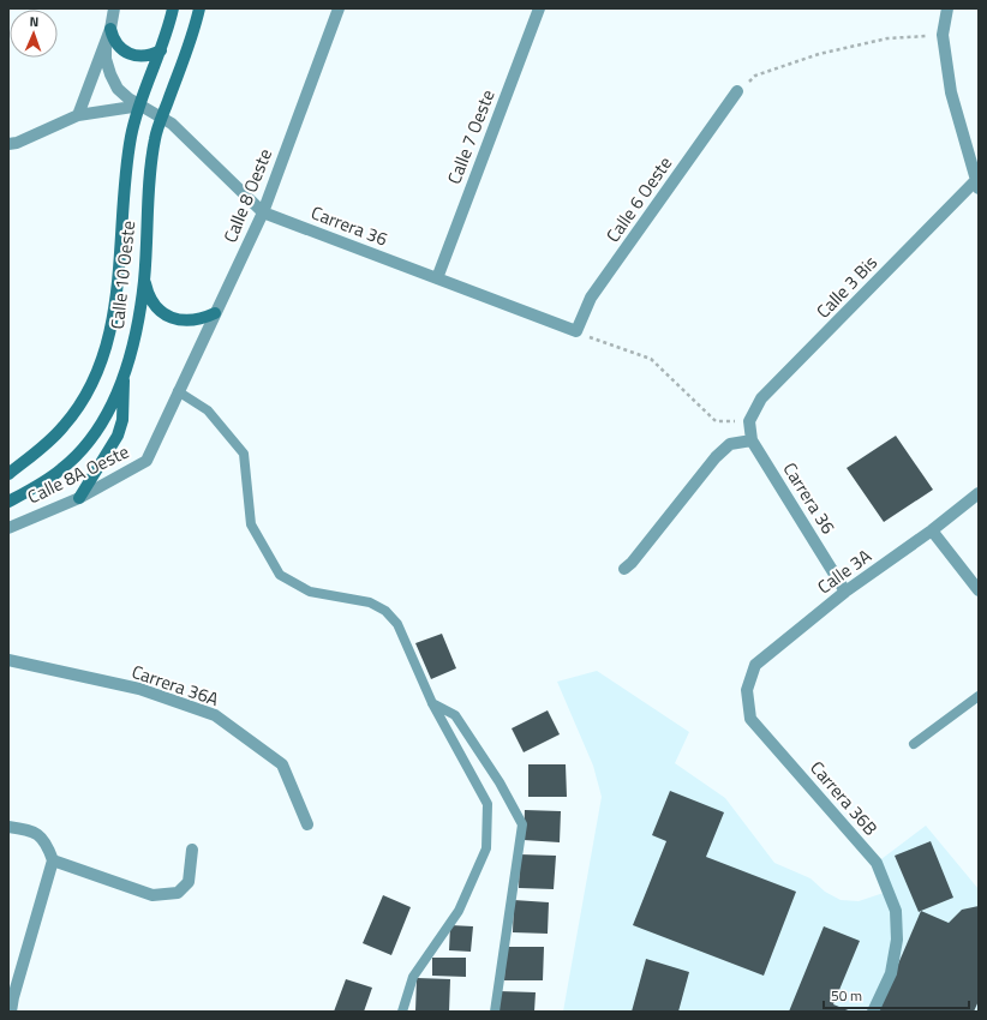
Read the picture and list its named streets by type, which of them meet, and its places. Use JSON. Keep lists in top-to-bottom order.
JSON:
{
  "streets": {
    "main road": ["Calle 10 Oeste"],
    "street": [
      "Calle 7 Oeste",
      "Calle 8 Oeste",
      "Calle 6 Oeste",
      "Carrera 36",
      "Calle 3 Bis",
      "Calle 8A Oeste",
      "Calle 3A",
      "Carrera 36A",
      "Carrera 36B"
    ]
  },
  "crossings": [
    ["Calle 7 Oeste", "Carrera 36"],
    ["Calle 8 Oeste", "Carrera 36"],
    ["Calle 8 Oeste", "Calle 8A Oeste"],
    ["Calle 6 Oeste", "Carrera 36"],
    ["Carrera 36", "Calle 10 Oeste"],
    ["Carrera 36", "Calle 3 Bis"],
    ["Carrera 36", "Calle 3A"],
    ["Calle 3A", "Carrera 36B"]
  ],
  "scale_bar": "50 m",
  "north": "top"
}
